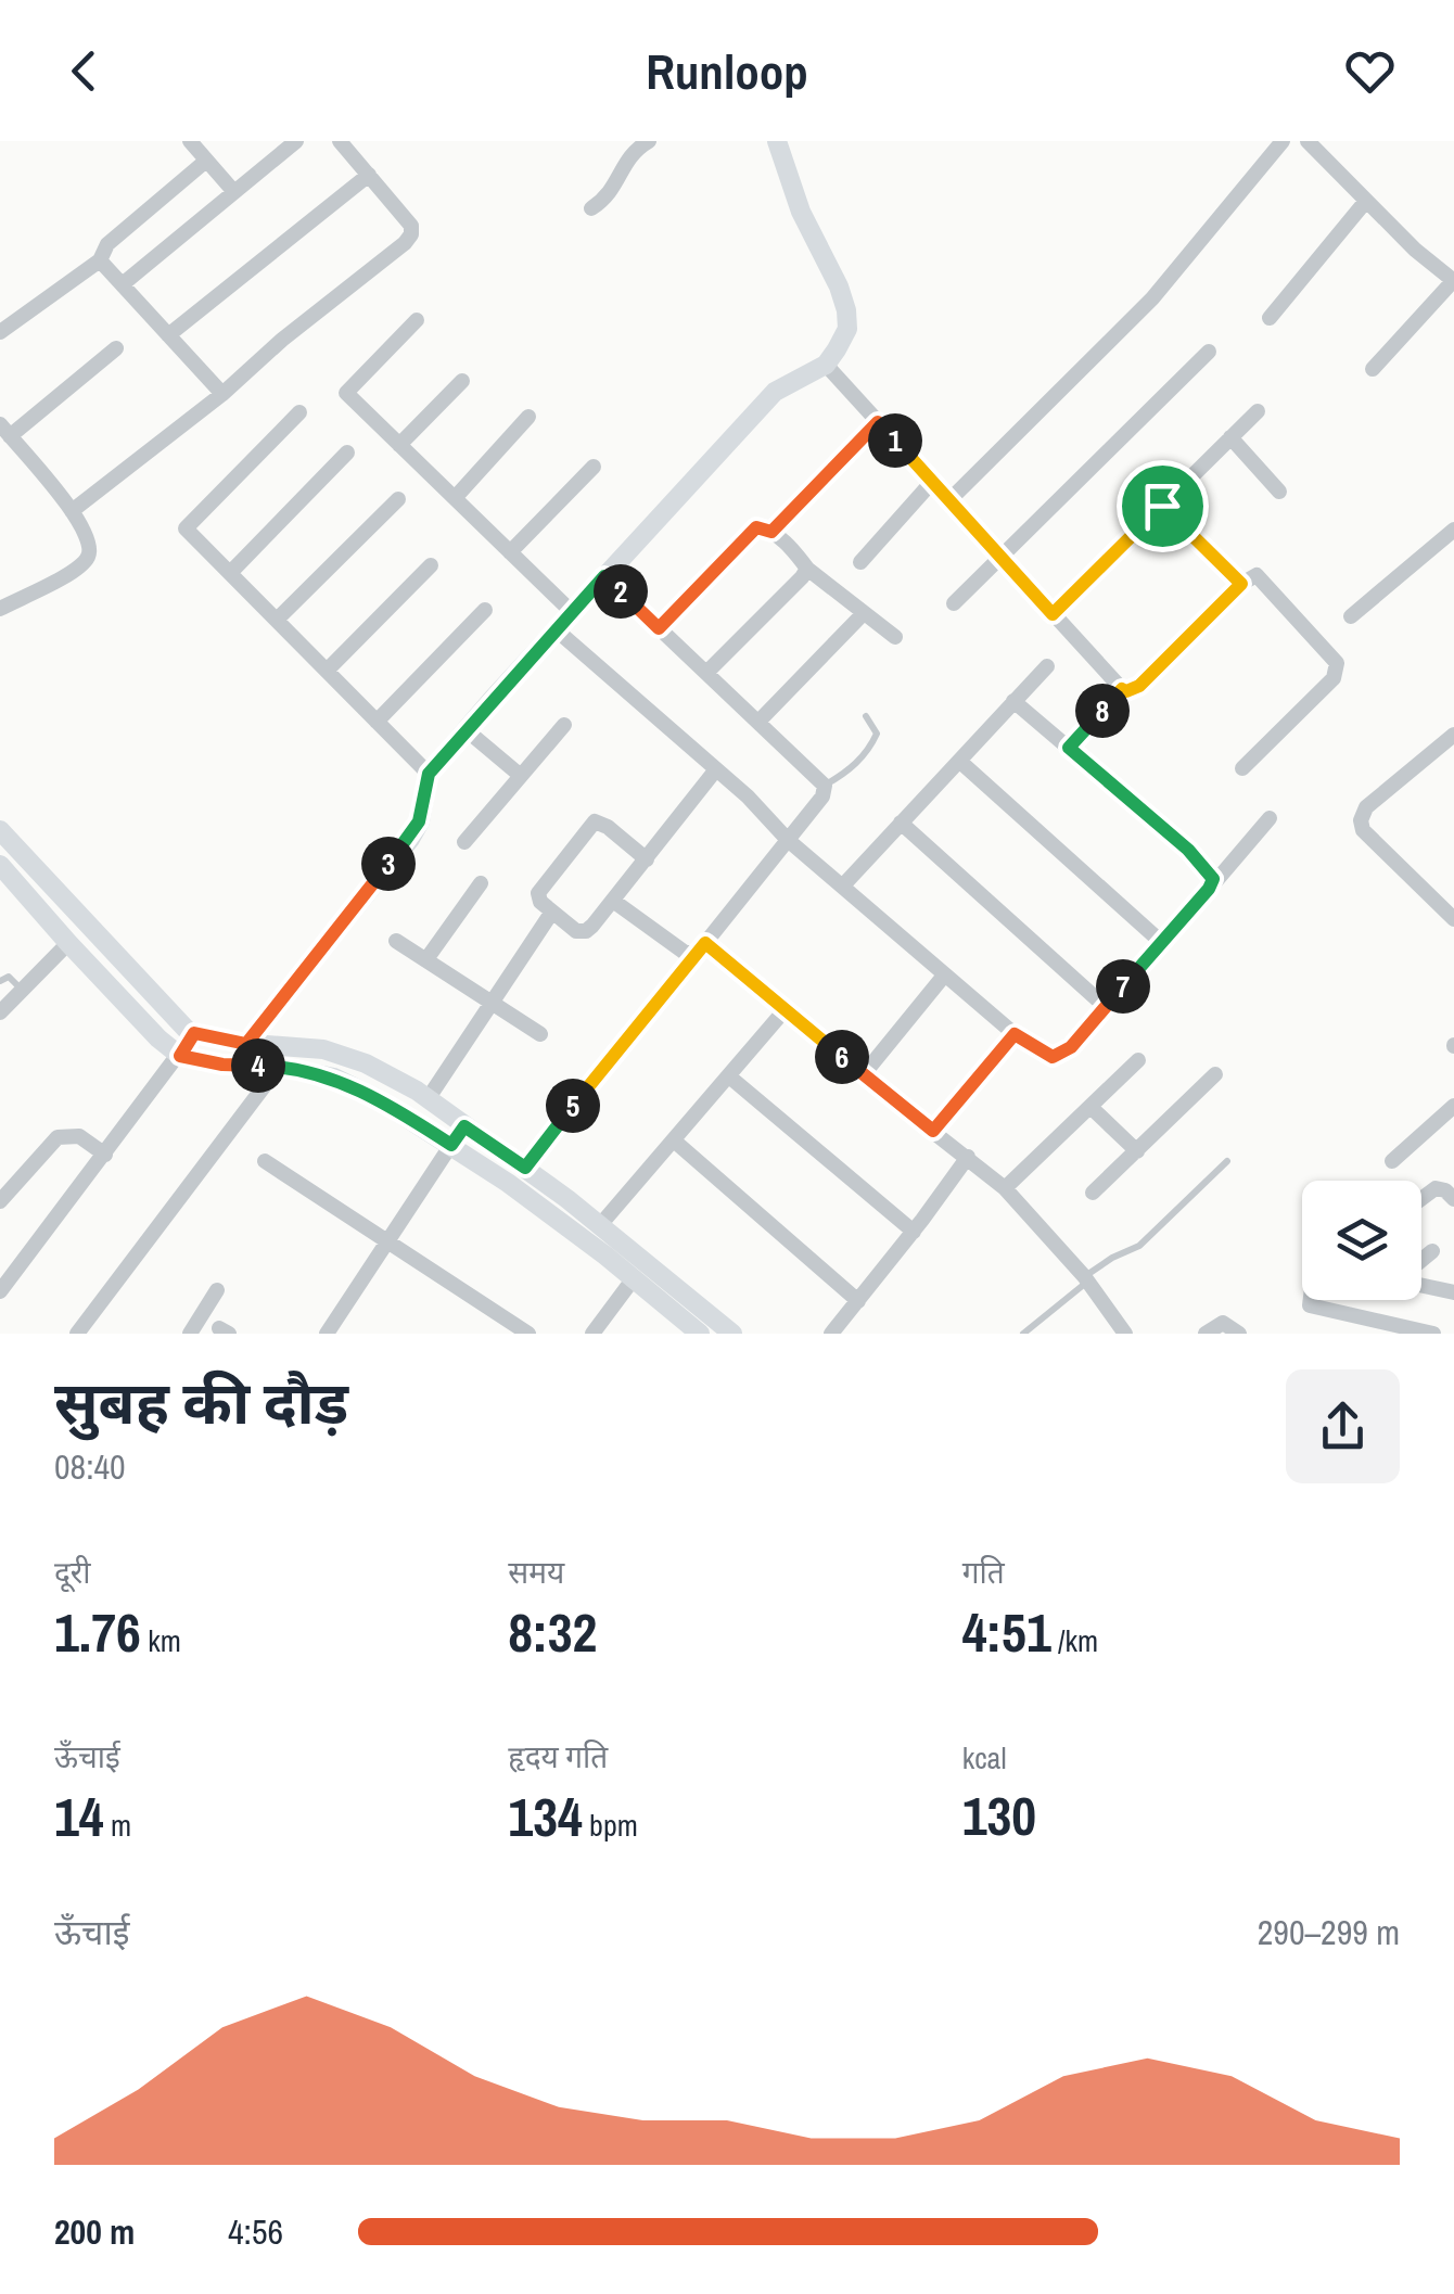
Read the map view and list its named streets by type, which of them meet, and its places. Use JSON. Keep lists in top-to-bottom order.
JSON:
{
  "page": {
    "header": "Runloop",
    "pins": [
      "1",
      "2",
      "8",
      "3",
      "7",
      "6",
      "4",
      "5"
    ],
    "heading": ["सुबह की दौड़", "08:40"],
    "stats": [
      ["दूरी", "1.76 km"],
      ["समय", "8:32"],
      ["गति", "4:51 /km"],
      ["ऊँचाई", "14 m"],
      ["हृदय गति", "134 bpm"],
      ["kcal", "130"]
    ],
    "chart": ["ऊँचाई", "290–299 m"],
    "list": [
      {
        "name": "200 m",
        "note": "4:56"
      }
    ]
  }
}
